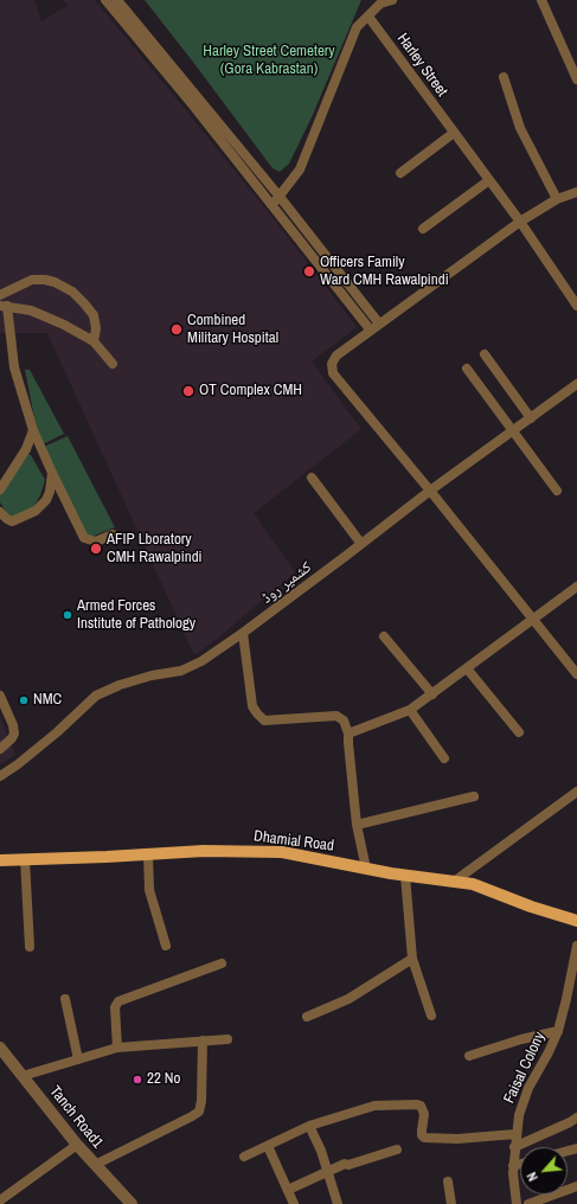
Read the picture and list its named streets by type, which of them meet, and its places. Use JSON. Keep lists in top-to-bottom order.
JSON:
{
  "streets": {
    "main road": ["Dhamial Road"],
    "street": [
      "Harley Street",
      "کشمیر روڈ",
      "Faisal Colony",
      "Tanch Road1"
    ]
  },
  "parks": ["Harley Street Cemetery (Gora Kabrastan)"],
  "places": [
    "Officers Family Ward CMH Rawalpindi",
    "Combined Military Hospital",
    "OT Complex CMH",
    "AFIP Lboratory CMH Rawalpindi",
    "Armed Forces Institute of Pathology",
    "NMC",
    "22 No"
  ],
  "north": "bottom left"
}
